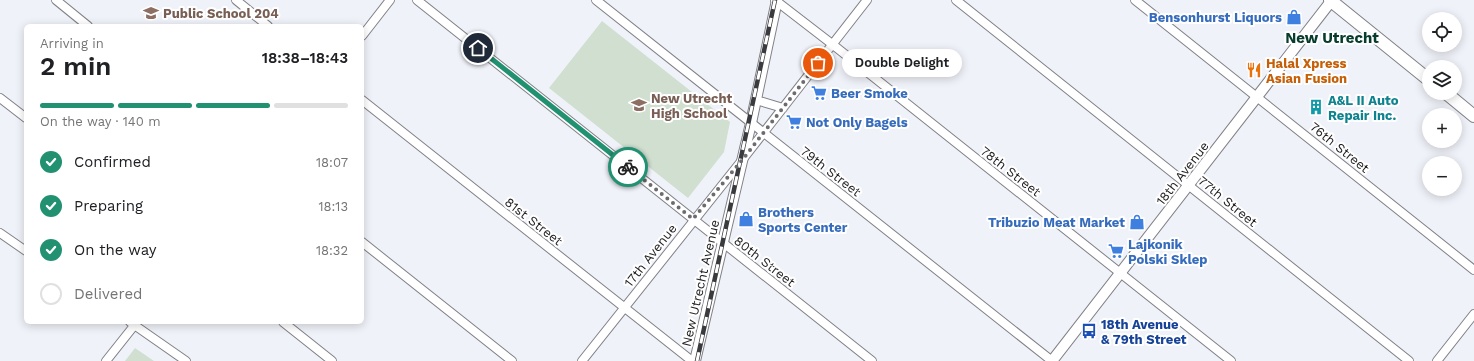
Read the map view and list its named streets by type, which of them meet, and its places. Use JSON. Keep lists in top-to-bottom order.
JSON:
{
  "streets": {
    "street": [
      "76th Street",
      "79th Street",
      "78th Street",
      "18th Avenue",
      "77th Street",
      "81st Street",
      "17th Avenue",
      "80th Street",
      "New Utrecht Avenue"
    ]
  },
  "crossings": [
    ["76th Street", "18th Avenue"],
    ["79th Street", "18th Avenue"],
    ["79th Street", "17th Avenue"],
    ["79th Street", "New Utrecht Avenue"],
    ["78th Street", "18th Avenue"],
    ["78th Street", "17th Avenue"],
    ["78th Street", "New Utrecht Avenue"],
    ["18th Avenue", "77th Street"],
    ["81st Street", "17th Avenue"],
    ["17th Avenue", "80th Street"],
    ["17th Avenue", "New Utrecht Avenue"],
    ["80th Street", "New Utrecht Avenue"]
  ],
  "districts": ["New Utrecht"],
  "places": {
    "school or university": ["Public School 204", "New Utrecht High School"],
    "shop": ["Bensonhurst Liquors", "Brothers Sports Center", "Tribuzio Meat Market"],
    "other": ["Double Delight"],
    "restaurant": ["Halal Xpress Asian Fusion"],
    "supermarket": ["Beer Smoke", "Not Only Bagels", "Lajkonik Polski Sklep"],
    "building": ["A&L II Auto Repair Inc."],
    "bus stop": ["18th Avenue & 79th Street"]
  },
  "page": {
    "map_buttons": ["+", "−"],
    "heading": ["2 min", "Arriving in", "18:38–18:43"],
    "bubble": "Double Delight",
    "bar": "On the way · 140 m",
    "list": [
      ["Confirmed", "18:07"],
      ["Preparing", "18:13"],
      ["On the way", "18:32"],
      "Delivered"
    ]
  }
}
